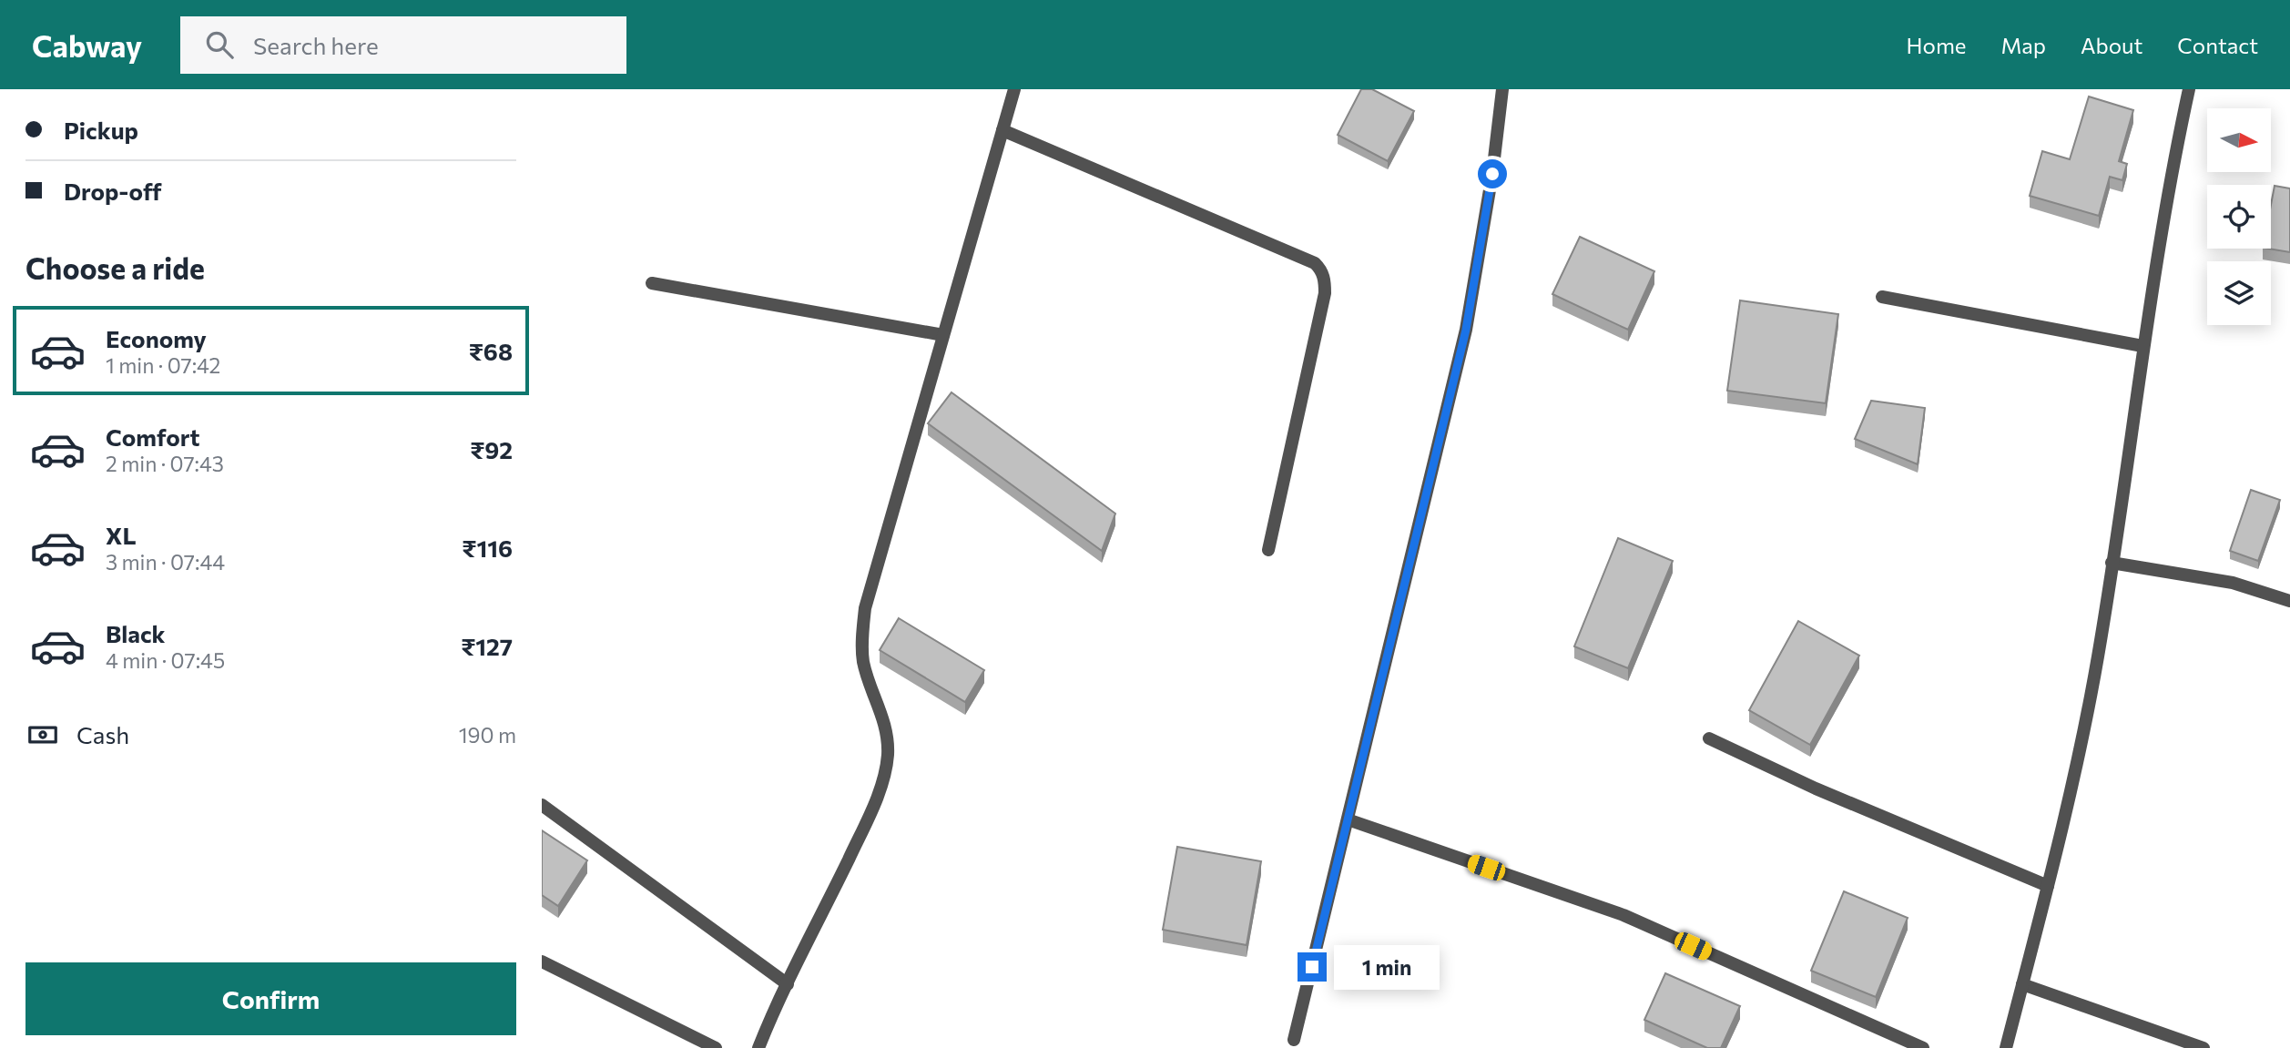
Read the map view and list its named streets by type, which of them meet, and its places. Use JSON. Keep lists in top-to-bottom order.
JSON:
{
  "north": "right",
  "page": {
    "header": "Cabway",
    "search": "Search here",
    "nav": [
      "Home",
      "Map",
      "About",
      "Contact"
    ],
    "banner": ["Pickup", "Drop-off"],
    "heading": "Choose a ride",
    "list": [
      {
        "name": "Economy",
        "note": "1 min · 07:42",
        "value": "₹68"
      },
      {
        "name": "Comfort",
        "note": "2 min · 07:43",
        "value": "₹92"
      },
      {
        "name": "XL",
        "note": "3 min · 07:44",
        "value": "₹116"
      },
      {
        "name": "Black",
        "note": "4 min · 07:45",
        "value": "₹127"
      }
    ],
    "pay": ["Cash", "190 m"],
    "bubble": "1 min",
    "buttons": "Confirm"
  }
}
